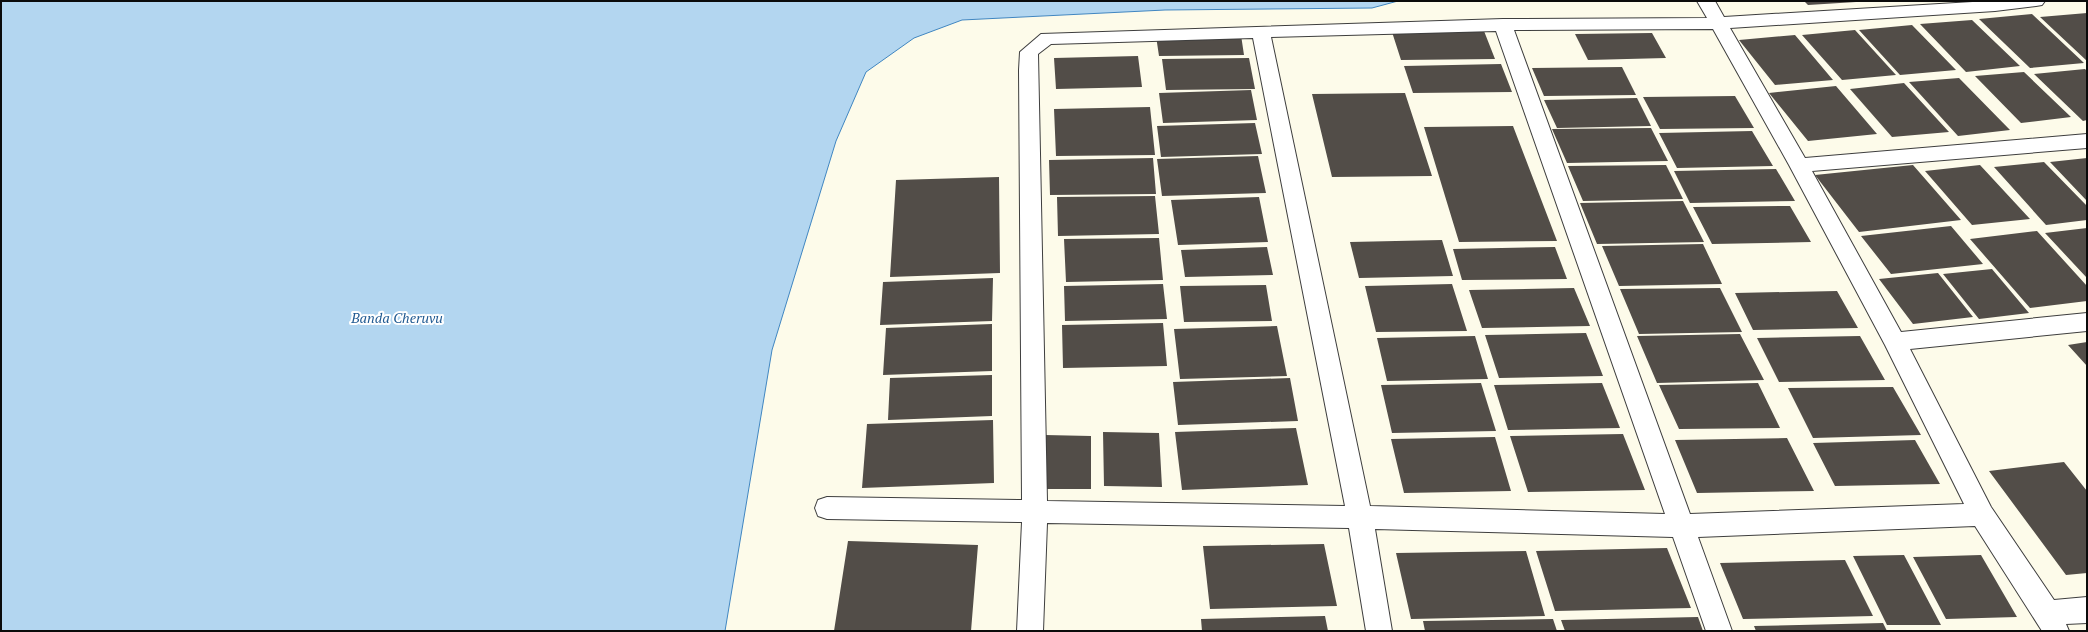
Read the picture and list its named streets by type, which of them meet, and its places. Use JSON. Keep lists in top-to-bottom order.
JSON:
{
  "water": ["Banda Cheruvu"]
}
